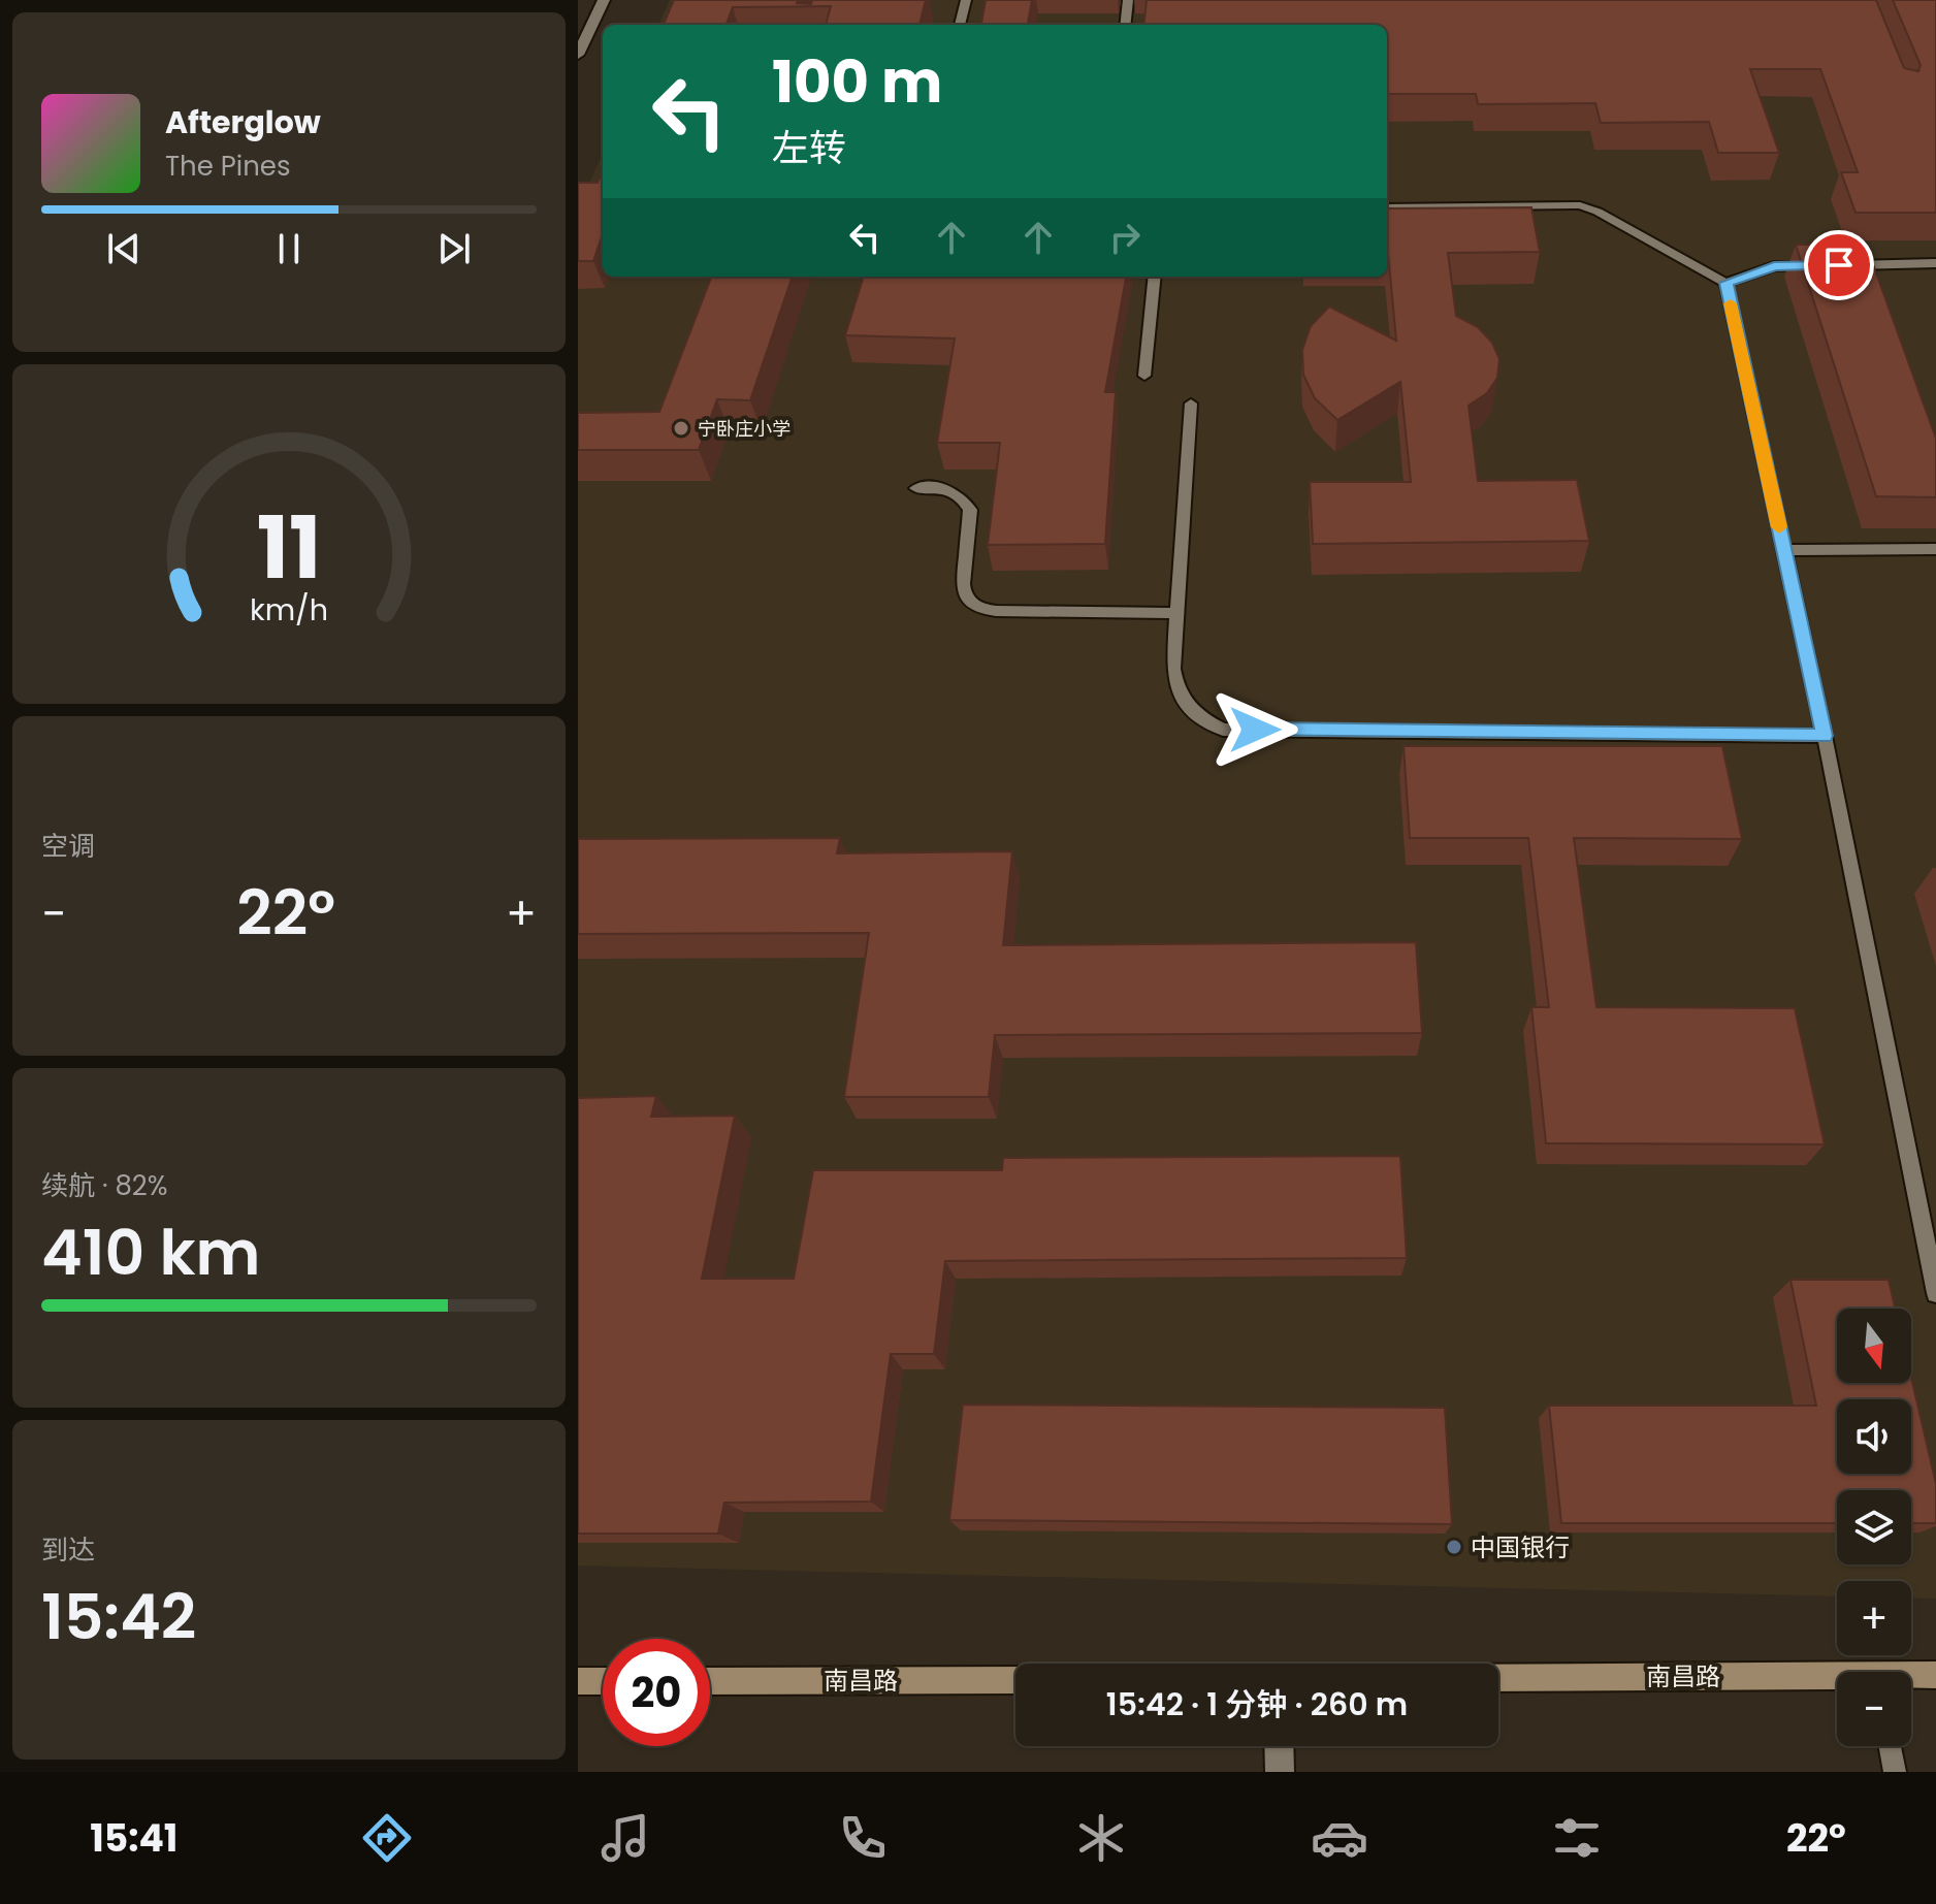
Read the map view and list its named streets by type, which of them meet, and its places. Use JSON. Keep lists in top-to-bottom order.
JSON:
{
  "streets": {
    "main road": ["南昌路"]
  },
  "places": ["宁卧庄小学", "中国银行"],
  "north": "bottom",
  "page": {
    "turn": ["100 m", "左转"],
    "song": ["Afterglow", "The Pines"],
    "tile": [
      "空调",
      ["续航 · 82%", "410 km"],
      ["到达", "15:42"]
    ],
    "heat": ["−", "22°", "+"],
    "map_buttons": ["+", "−"],
    "limit": "20",
    "trip": "15:42 · 1 分钟 · 260 m",
    "tabs": ["15:41", "22°"],
    "gauge": ["11", "km/h"]
  }
}
